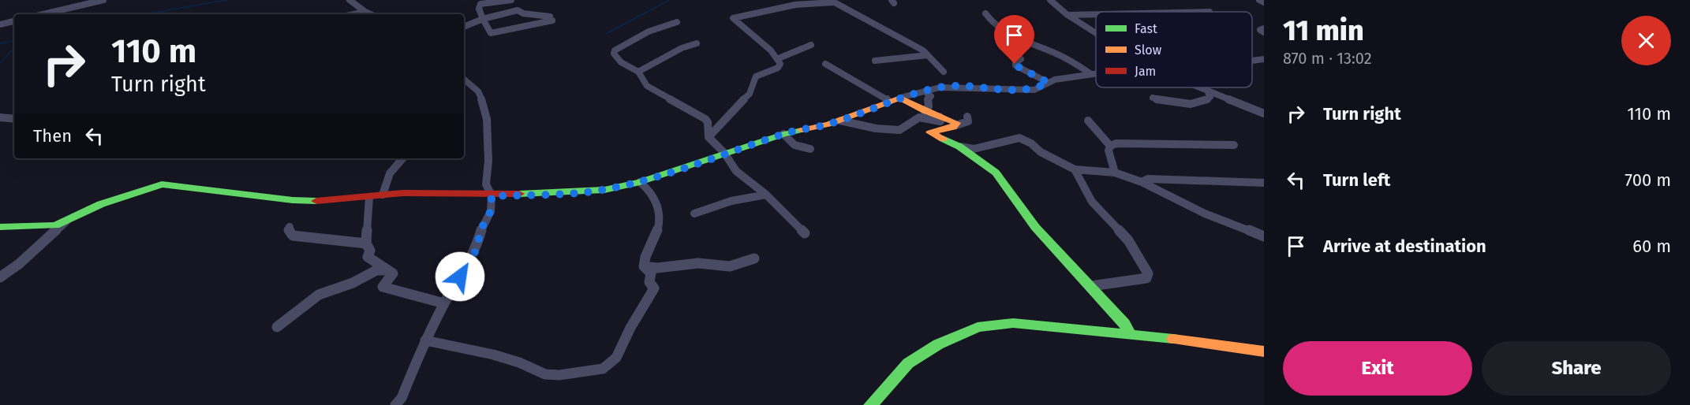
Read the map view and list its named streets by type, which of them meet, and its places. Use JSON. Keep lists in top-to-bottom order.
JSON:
{
  "legend": ["Fast", "Slow", "Jam"],
  "page": {
    "heading": ["11 min", "870 m · 13:02"],
    "turn": ["110 m", "Turn right"],
    "list": [
      {
        "name": "Turn right",
        "value": "110 m"
      },
      {
        "name": "Turn left",
        "value": "700 m"
      },
      {
        "name": "Arrive at destination",
        "value": "60 m"
      }
    ],
    "then": "Then",
    "buttons": ["Exit", "Share"]
  }
}
